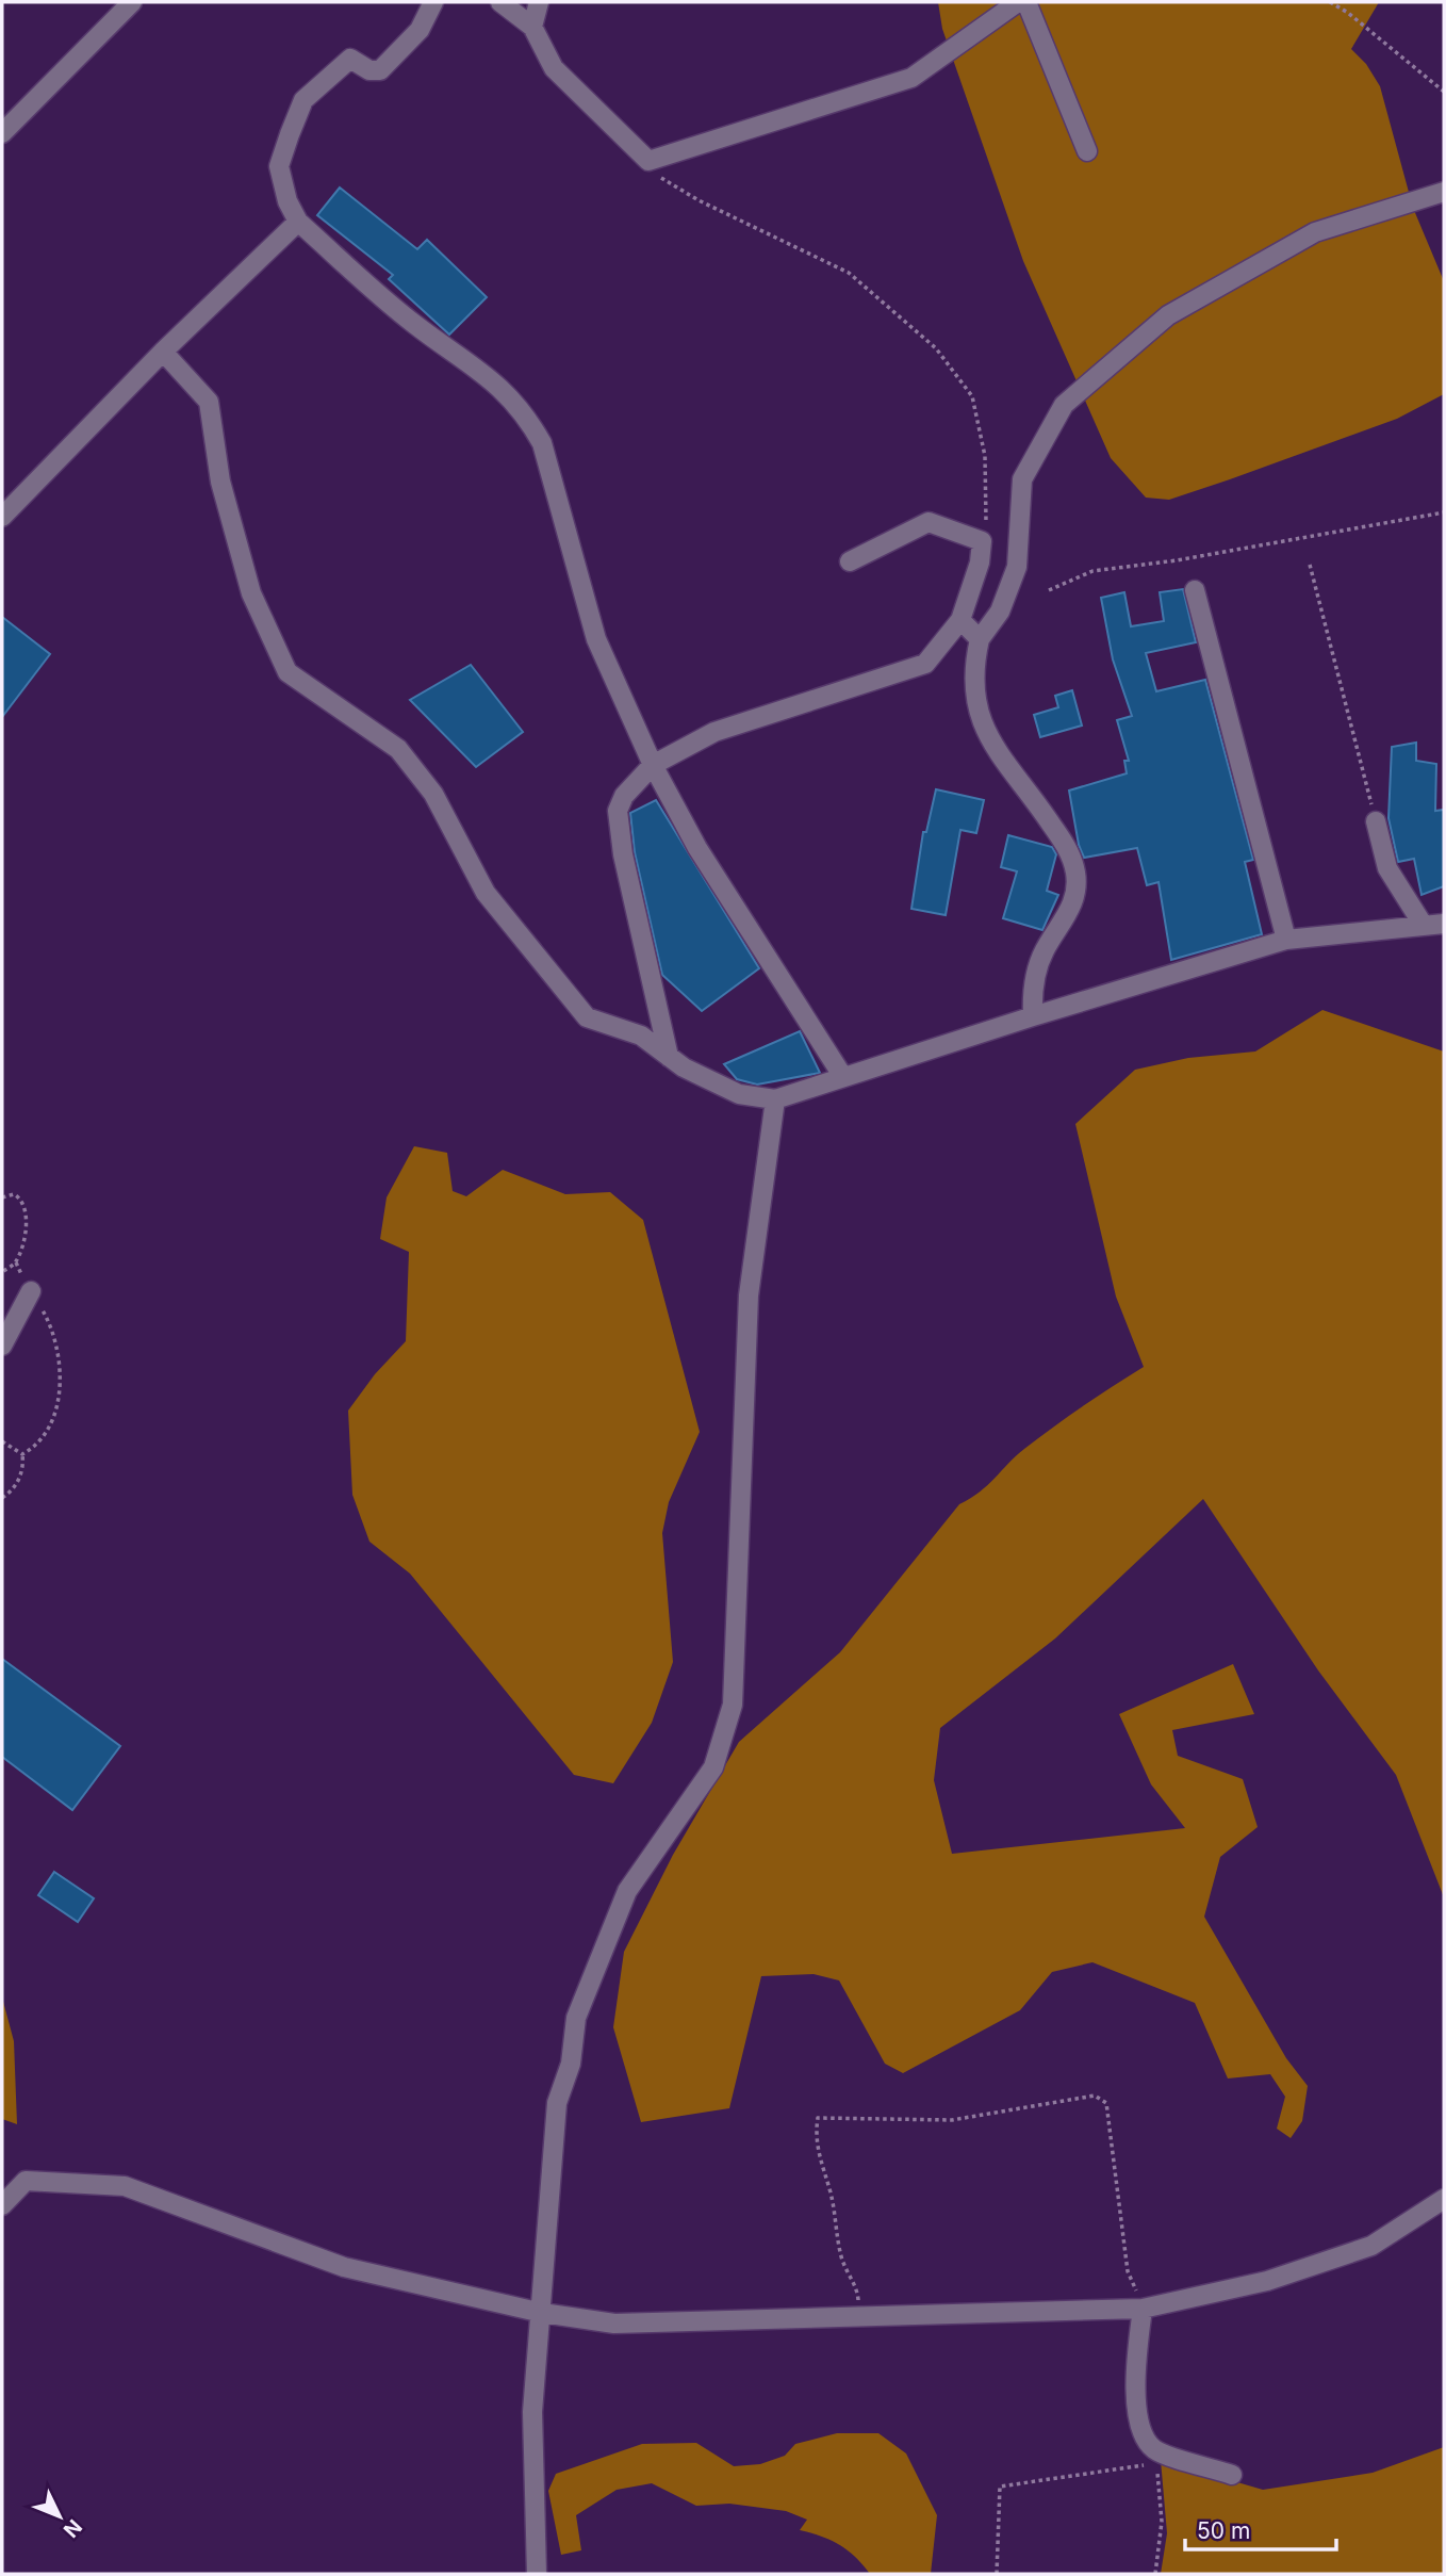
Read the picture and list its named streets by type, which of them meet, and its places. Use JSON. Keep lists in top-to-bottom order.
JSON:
{
  "scale_bar": "50 m",
  "north": "bottom right"
}
